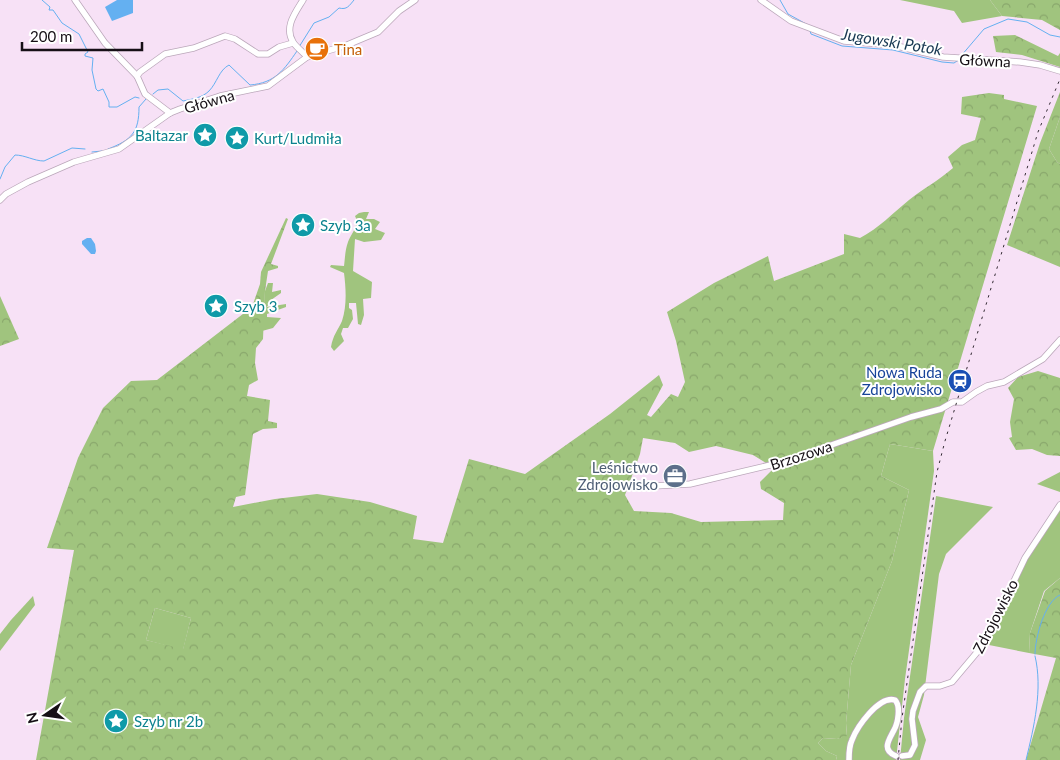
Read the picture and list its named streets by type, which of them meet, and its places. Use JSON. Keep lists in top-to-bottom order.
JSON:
{
  "streets": {
    "street": ["Główna", "Brzozowa", "Zdrojowisko"]
  },
  "water": ["Jugowski Potok"],
  "places": {
    "cafe": ["Tina"],
    "place": [
      "Baltazar",
      "Kurt/Ludmiła",
      "Szyb 3a",
      "Szyb 3",
      "Szyb nr 2b"
    ],
    "station": ["Nowa Ruda Zdrojowisko"],
    "office": ["Leśnictwo Zdrojowisko"]
  },
  "scale_bar": "200 m",
  "north": "left"
}
